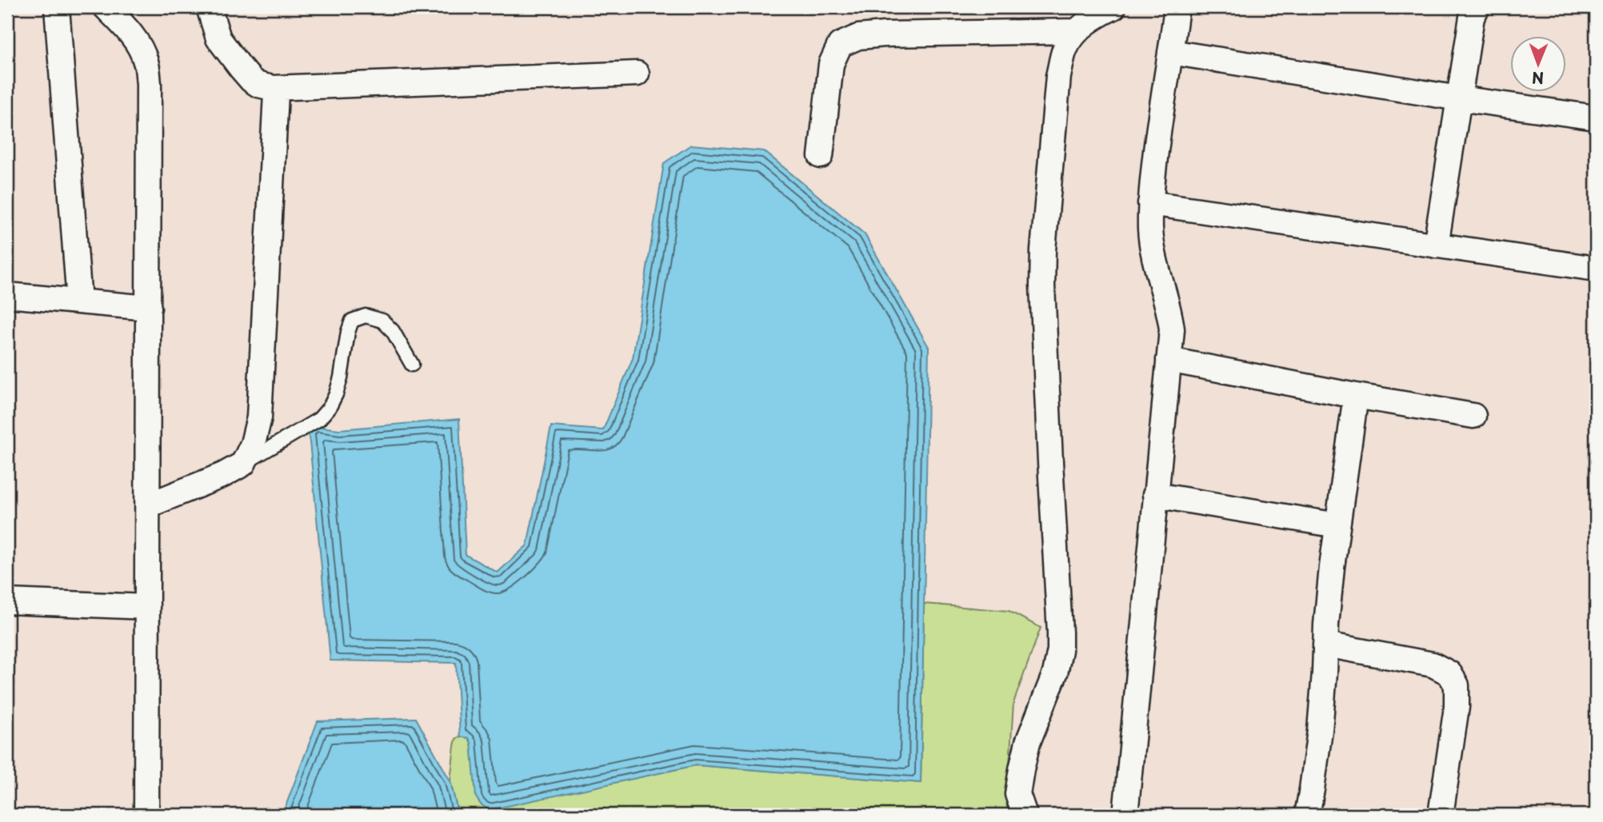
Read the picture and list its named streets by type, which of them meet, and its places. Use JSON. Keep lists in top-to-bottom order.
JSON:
{
  "north": "bottom"
}
